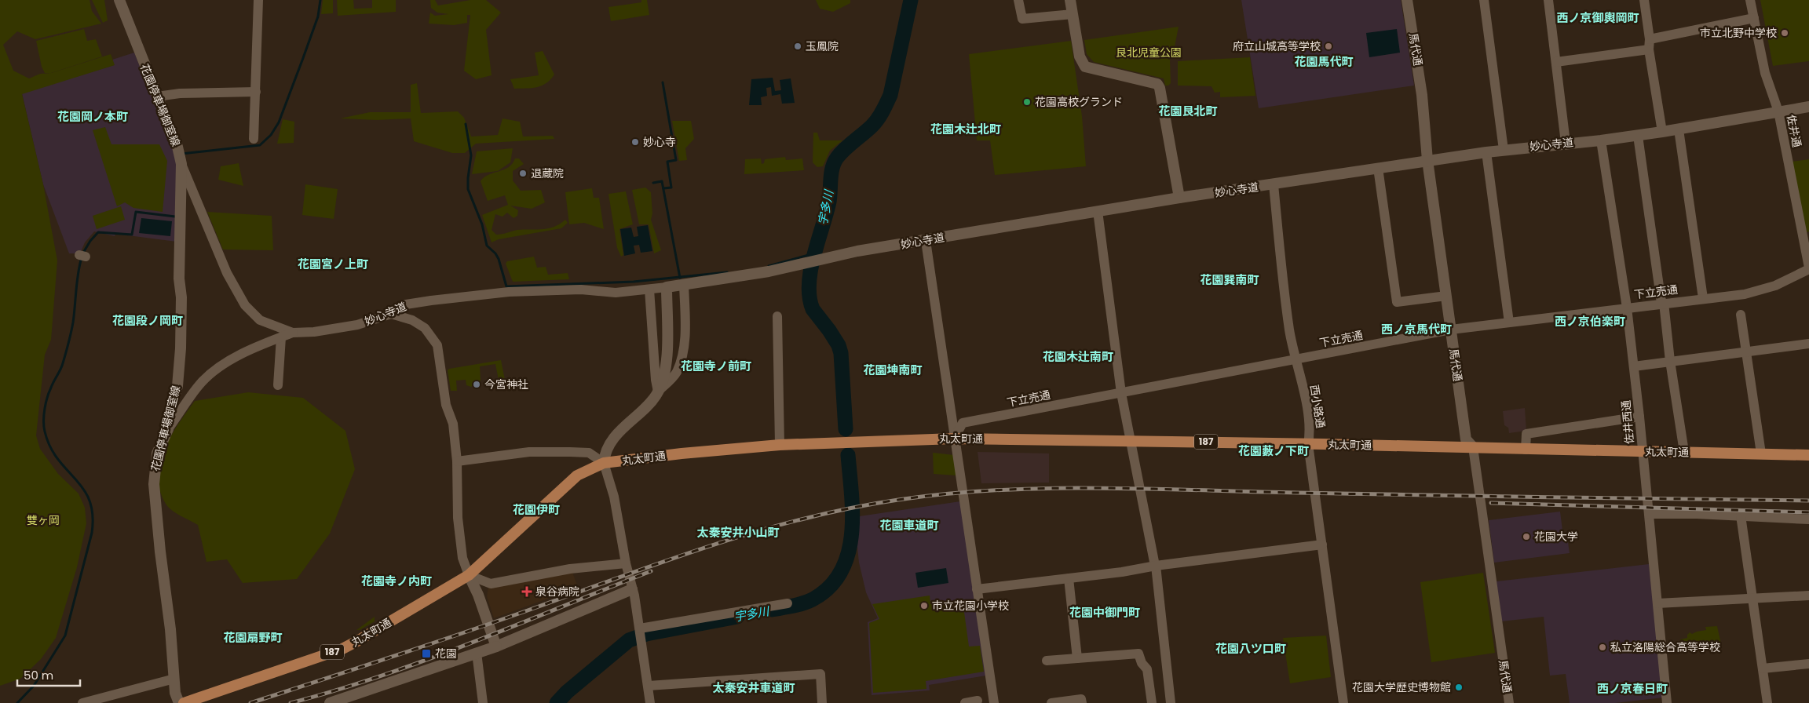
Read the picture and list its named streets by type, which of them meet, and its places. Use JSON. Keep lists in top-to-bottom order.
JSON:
{
  "streets": {
    "main road": [
      "馬代通",
      "花園停車場御室線",
      "妙心寺道",
      "丸太町通",
      "187"
    ],
    "street": [
      "佐井通",
      "下立売通",
      "西小路通",
      "佐井西通"
    ]
  },
  "crossings": [
    ["馬代通", "妙心寺道"],
    ["馬代通", "下立売通"],
    ["馬代通", "丸太町通"],
    ["花園停車場御室線", "妙心寺道"],
    ["佐井通", "妙心寺道"],
    ["佐井通", "下立売通"],
    ["妙心寺道", "西小路通"],
    ["妙心寺道", "佐井西通"],
    ["下立売通", "西小路通"],
    ["下立売通", "佐井西通"],
    ["下立売通", "丸太町通"],
    ["西小路通", "丸太町通"],
    ["佐井西通", "丸太町通"]
  ],
  "districts": [
    "西ノ京御輿岡町",
    "花園馬代町",
    "花園艮北町",
    "花園岡ノ本町",
    "花園木辻北町",
    "花園宮ノ上町",
    "花園巽南町",
    "花園段ノ岡町",
    "西ノ京伯楽町",
    "西ノ京馬代町",
    "花園木辻南町",
    "花園寺ノ前町",
    "花園坤南町",
    "花園藪ノ下町",
    "花園伊町",
    "花園車道町",
    "太秦安井小山町",
    "花園寺ノ内町",
    "花園中御門町",
    "花園扇野町",
    "花園八ツ口町",
    "太秦安井車道町",
    "西ノ京春日町"
  ],
  "water": ["宇多川"],
  "parks": ["艮北児童公園", "雙ヶ岡"],
  "places": {
    "other": [
      "市立北野中学校",
      "玉鳳院",
      "府立山城高等学校",
      "花園高校グランド",
      "妙心寺",
      "退蔵院",
      "今宮神社",
      "花園大学",
      "市立花園小学校",
      "私立洛陽総合高等学校",
      "花園大学歴史博物館"
    ],
    "health": ["泉谷病院"],
    "transit": ["花園"]
  },
  "scale_bar": "50 m"
}
